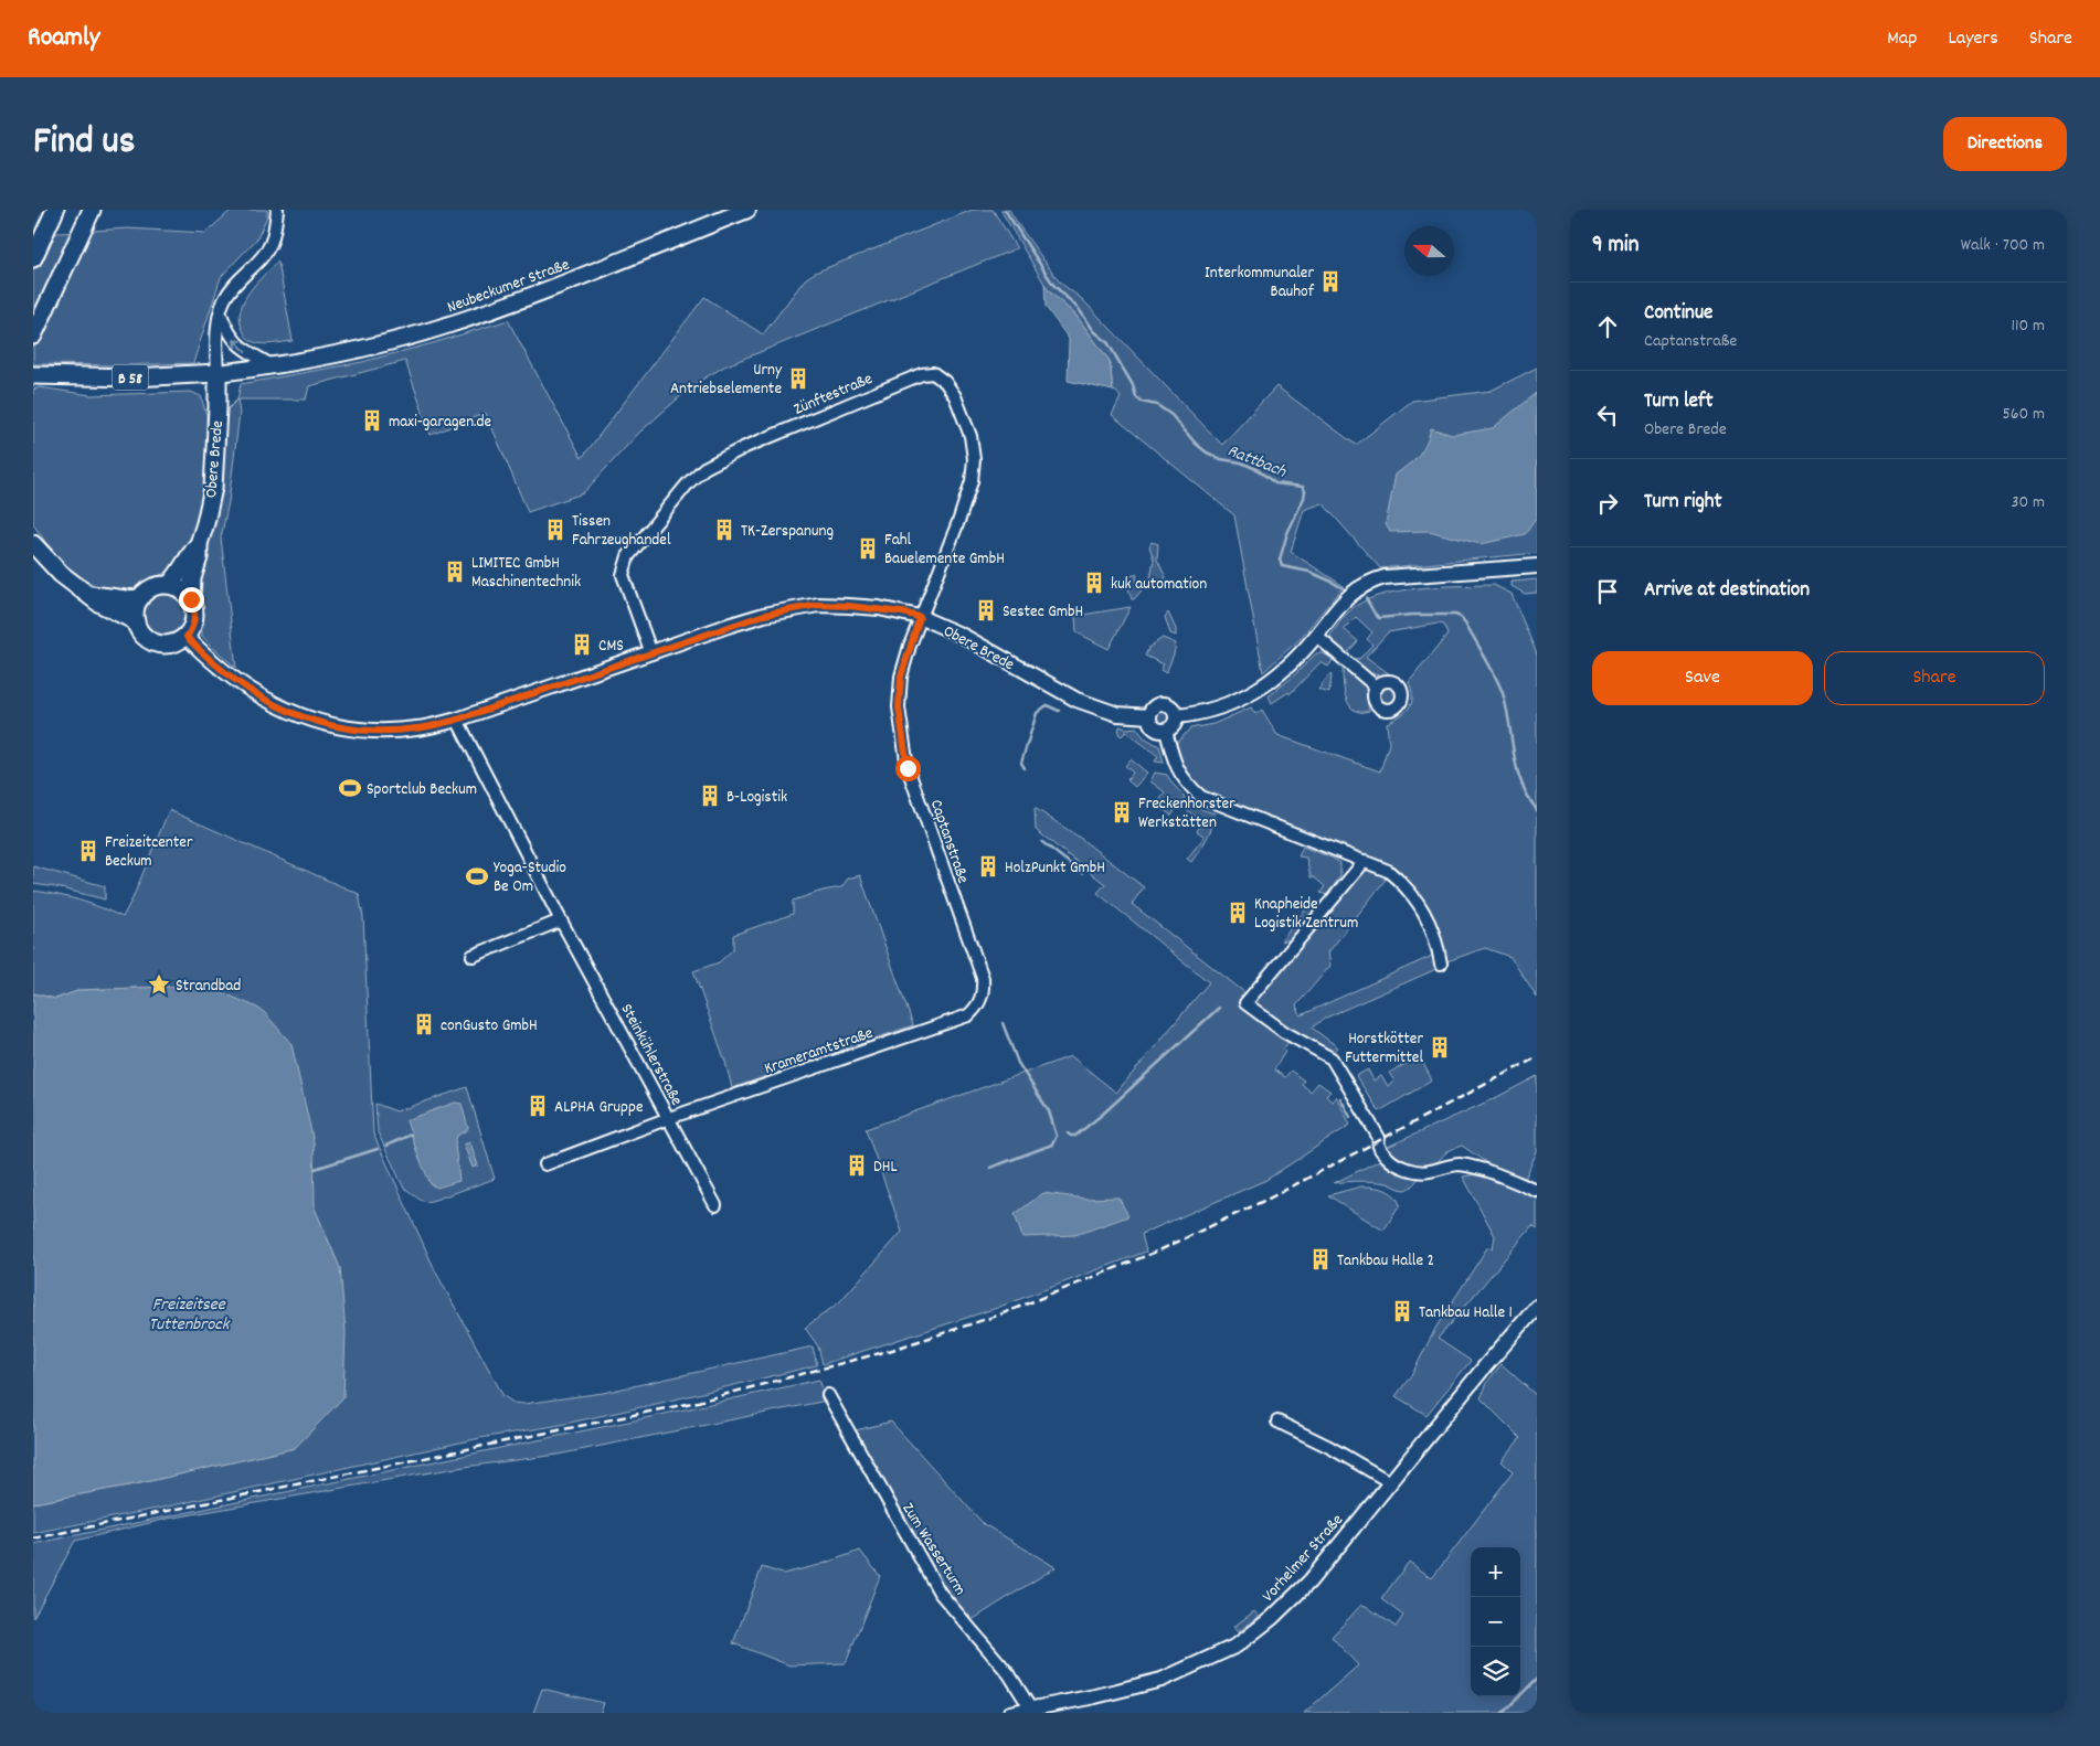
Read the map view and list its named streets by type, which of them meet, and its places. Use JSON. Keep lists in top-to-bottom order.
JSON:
{
  "streets": {
    "main road": ["Neubeckumer Straße", "B 58", "Obere Brede"],
    "street": [
      "Zünftestraße",
      "Captanstraße",
      "Krameramtstraße",
      "Steinkühlerstraße",
      "Zum Wasserturm",
      "Vorhelmer Straße"
    ]
  },
  "crossings": [
    ["Neubeckumer Straße", "B 58"],
    ["Neubeckumer Straße", "Obere Brede"],
    ["B 58", "Obere Brede"],
    ["Zünftestraße", "Obere Brede"],
    ["Zünftestraße", "Captanstraße"],
    ["Obere Brede", "Captanstraße"],
    ["Obere Brede", "Steinkühlerstraße"],
    ["Captanstraße", "Krameramtstraße"],
    ["Krameramtstraße", "Steinkühlerstraße"],
    ["Zum Wasserturm", "Vorhelmer Straße"]
  ],
  "water": ["Rattbach", "Freizeitsee Tuttenbrock"],
  "places": {
    "building": [
      "Interkommunaler Bauhof",
      "Urny Antriebselemente",
      "maxi-garagen.de",
      "Tissen Fahrzeughandel",
      "TK-Zerspanung",
      "Fahl Bauelemente GmbH",
      "LIMITEC GmbH Maschinentechnik",
      "kuk automation",
      "Sestec GmbH",
      "CMS",
      "B-Logistik",
      "Freckenhorster Werkstätten",
      "Freizeitcenter Beckum",
      "HolzPunkt GmbH",
      "Knapheide Logistik Zentrum",
      "conGusto GmbH",
      "Horstkötter Futtermittel",
      "ALPHA Gruppe",
      "DHL",
      "Tankbau Halle 2",
      "Tankbau Halle 1"
    ],
    "sports": ["Sportclub Beckum", "Yoga-Studio Be Om"],
    "place": ["Strandbad"]
  },
  "north": "left",
  "page": {
    "header": "Roamly",
    "nav": ["Map", "Layers", "Share"],
    "title": "Find us",
    "buttons": [
      "Directions",
      ["Save", "Share"]
    ],
    "heading": ["9 min", "Walk · 700 m"],
    "list": [
      ["Continue", "Captanstraße", "110 m"],
      ["Turn left", "Obere Brede", "560 m"],
      ["Turn right", "30 m"],
      "Arrive at destination"
    ],
    "map_buttons": ["+", "−"]
  }
}
